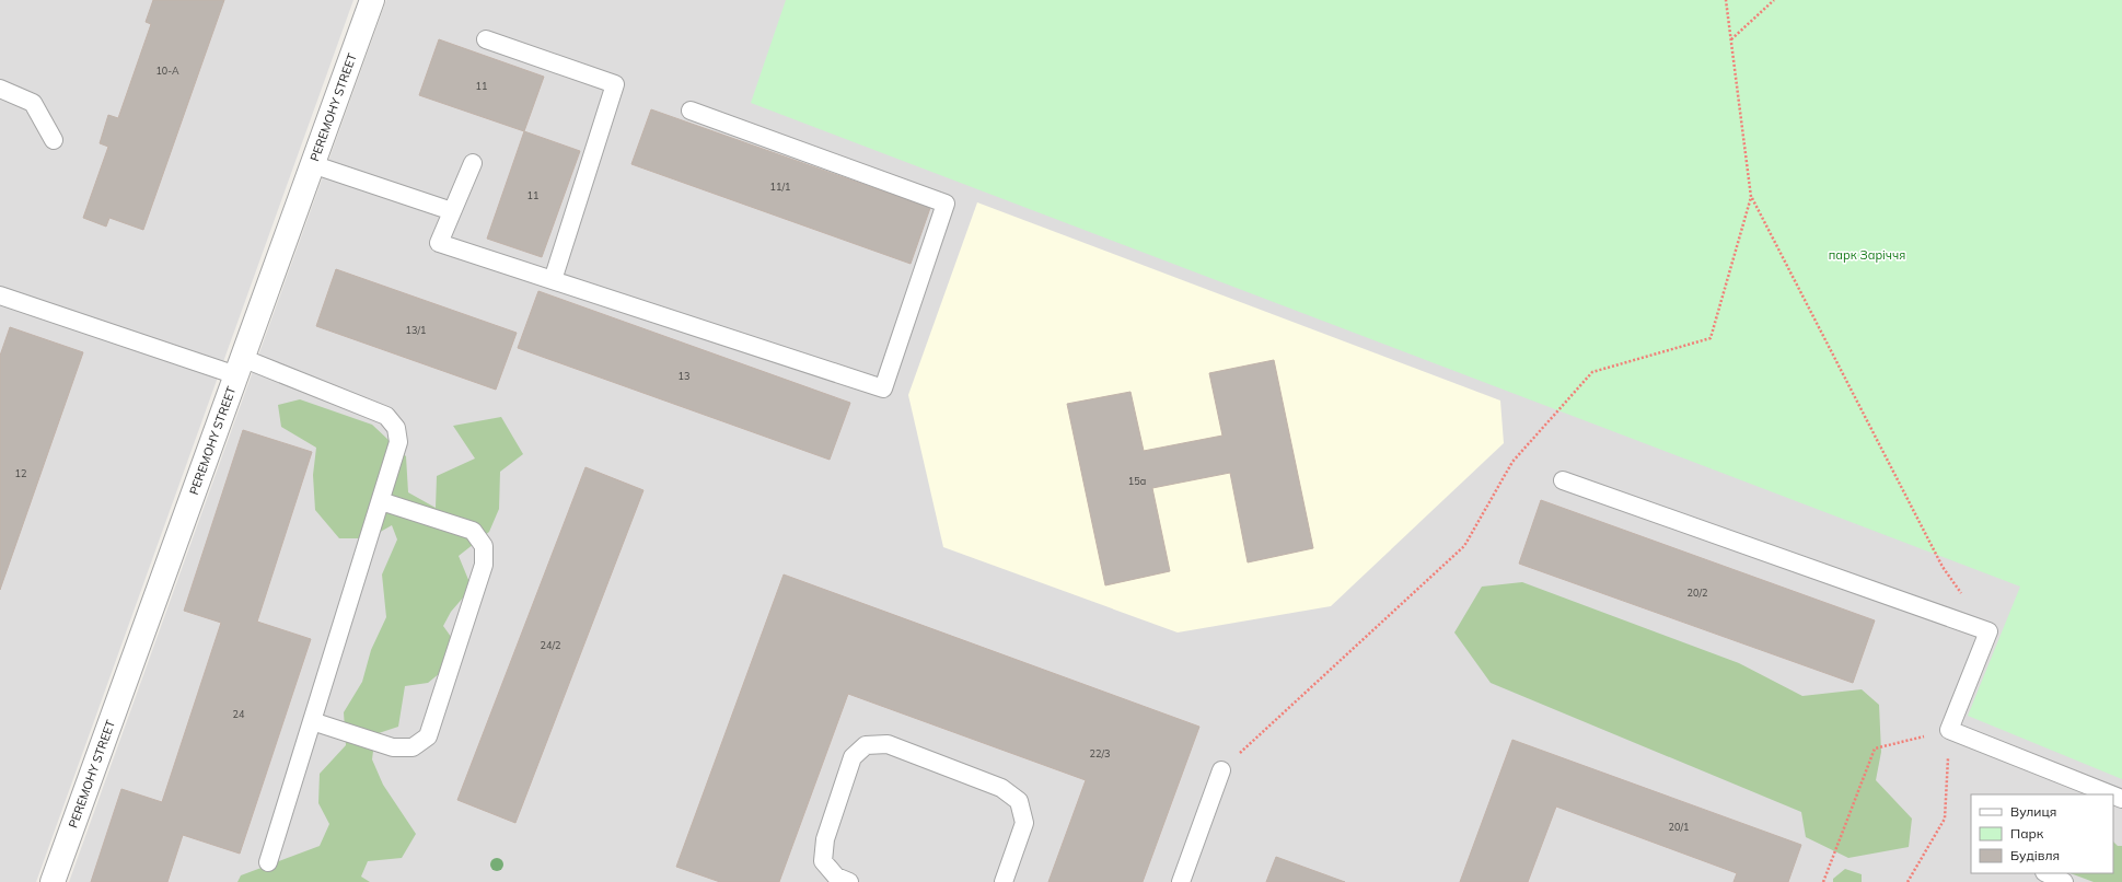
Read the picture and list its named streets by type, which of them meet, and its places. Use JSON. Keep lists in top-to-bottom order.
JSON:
{
  "streets": {
    "street": ["PEREMOHY STREET"]
  },
  "parks": ["парк Заріччя"],
  "house_numbers": [
    "10-А",
    "11",
    "11/1",
    "11",
    "13/1",
    "13",
    "12",
    "15а",
    "20/2",
    "24/2",
    "24",
    "22/3",
    "20/1"
  ],
  "legend": ["Вулиця", "Парк", "Будівля"]
}
